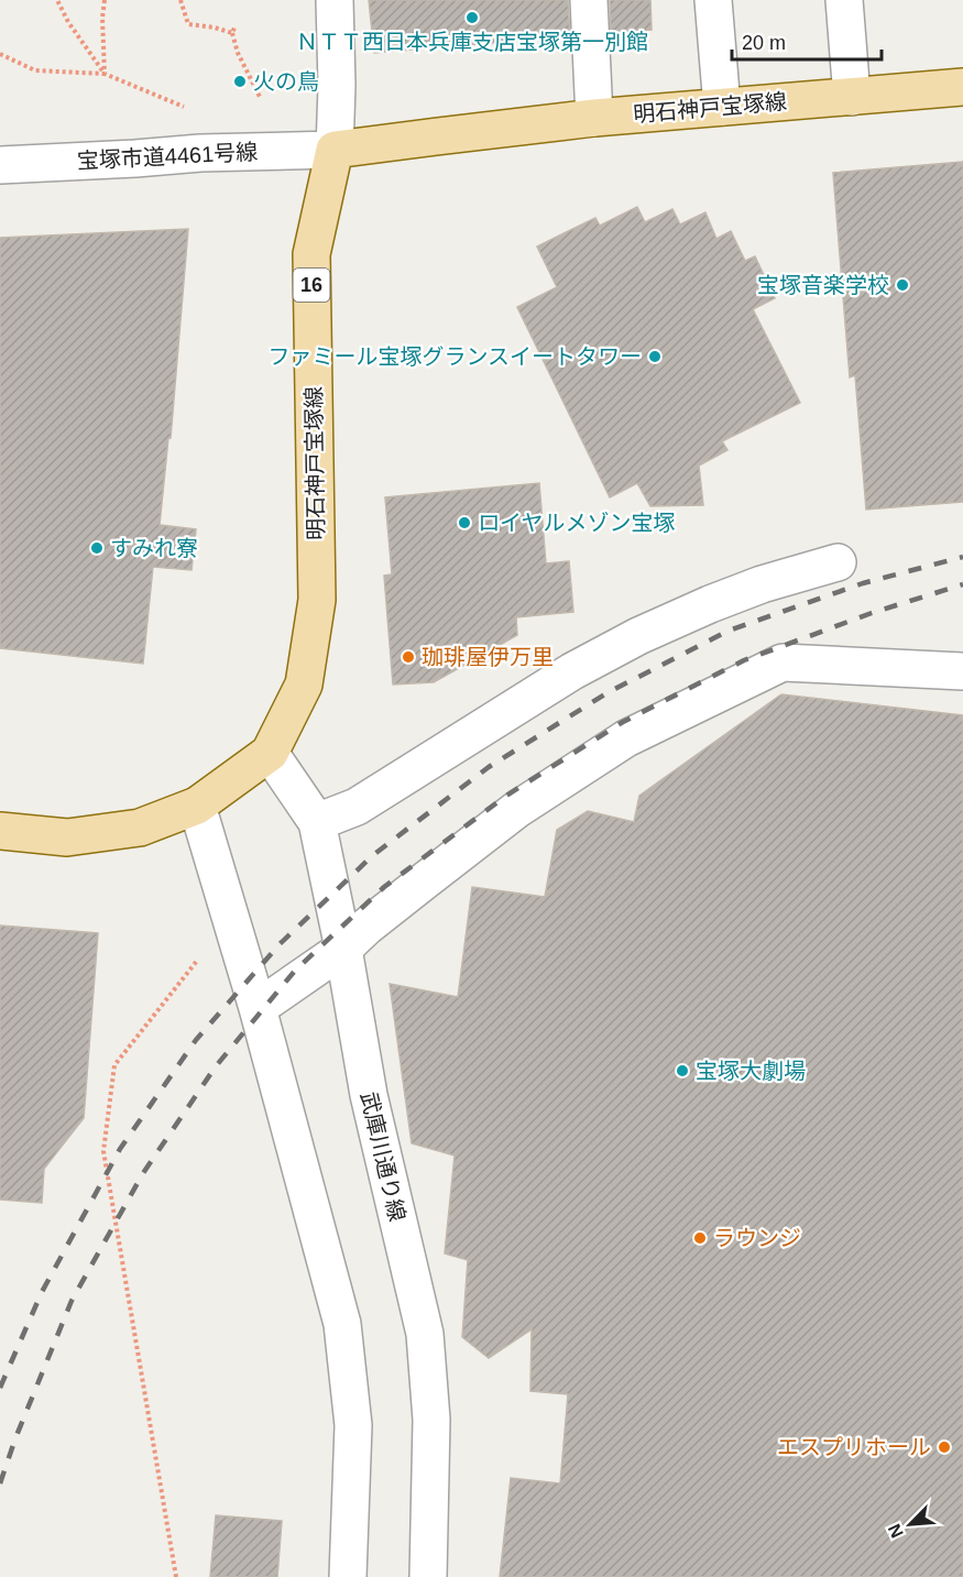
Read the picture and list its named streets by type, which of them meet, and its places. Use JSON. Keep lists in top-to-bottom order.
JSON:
{
  "streets": {
    "main road": ["明石神戸宝塚線", "16"],
    "street": ["宝塚市道4461号線", "武庫川通り線"]
  },
  "crossings": [
    ["明石神戸宝塚線", "宝塚市道4461号線"],
    ["明石神戸宝塚線", "武庫川通り線"]
  ],
  "places": [
    "ＮＴＴ西日本兵庫支店宝塚第一別館",
    "火の鳥",
    "宝塚音楽学校",
    "ファミール宝塚グランスイートタワー",
    "ロイヤルメゾン宝塚",
    "すみれ寮",
    "珈琲屋伊万里",
    "宝塚大劇場",
    "ラウンジ",
    "エスプリホール"
  ],
  "scale_bar": "20 m",
  "north": "bottom left"
}
